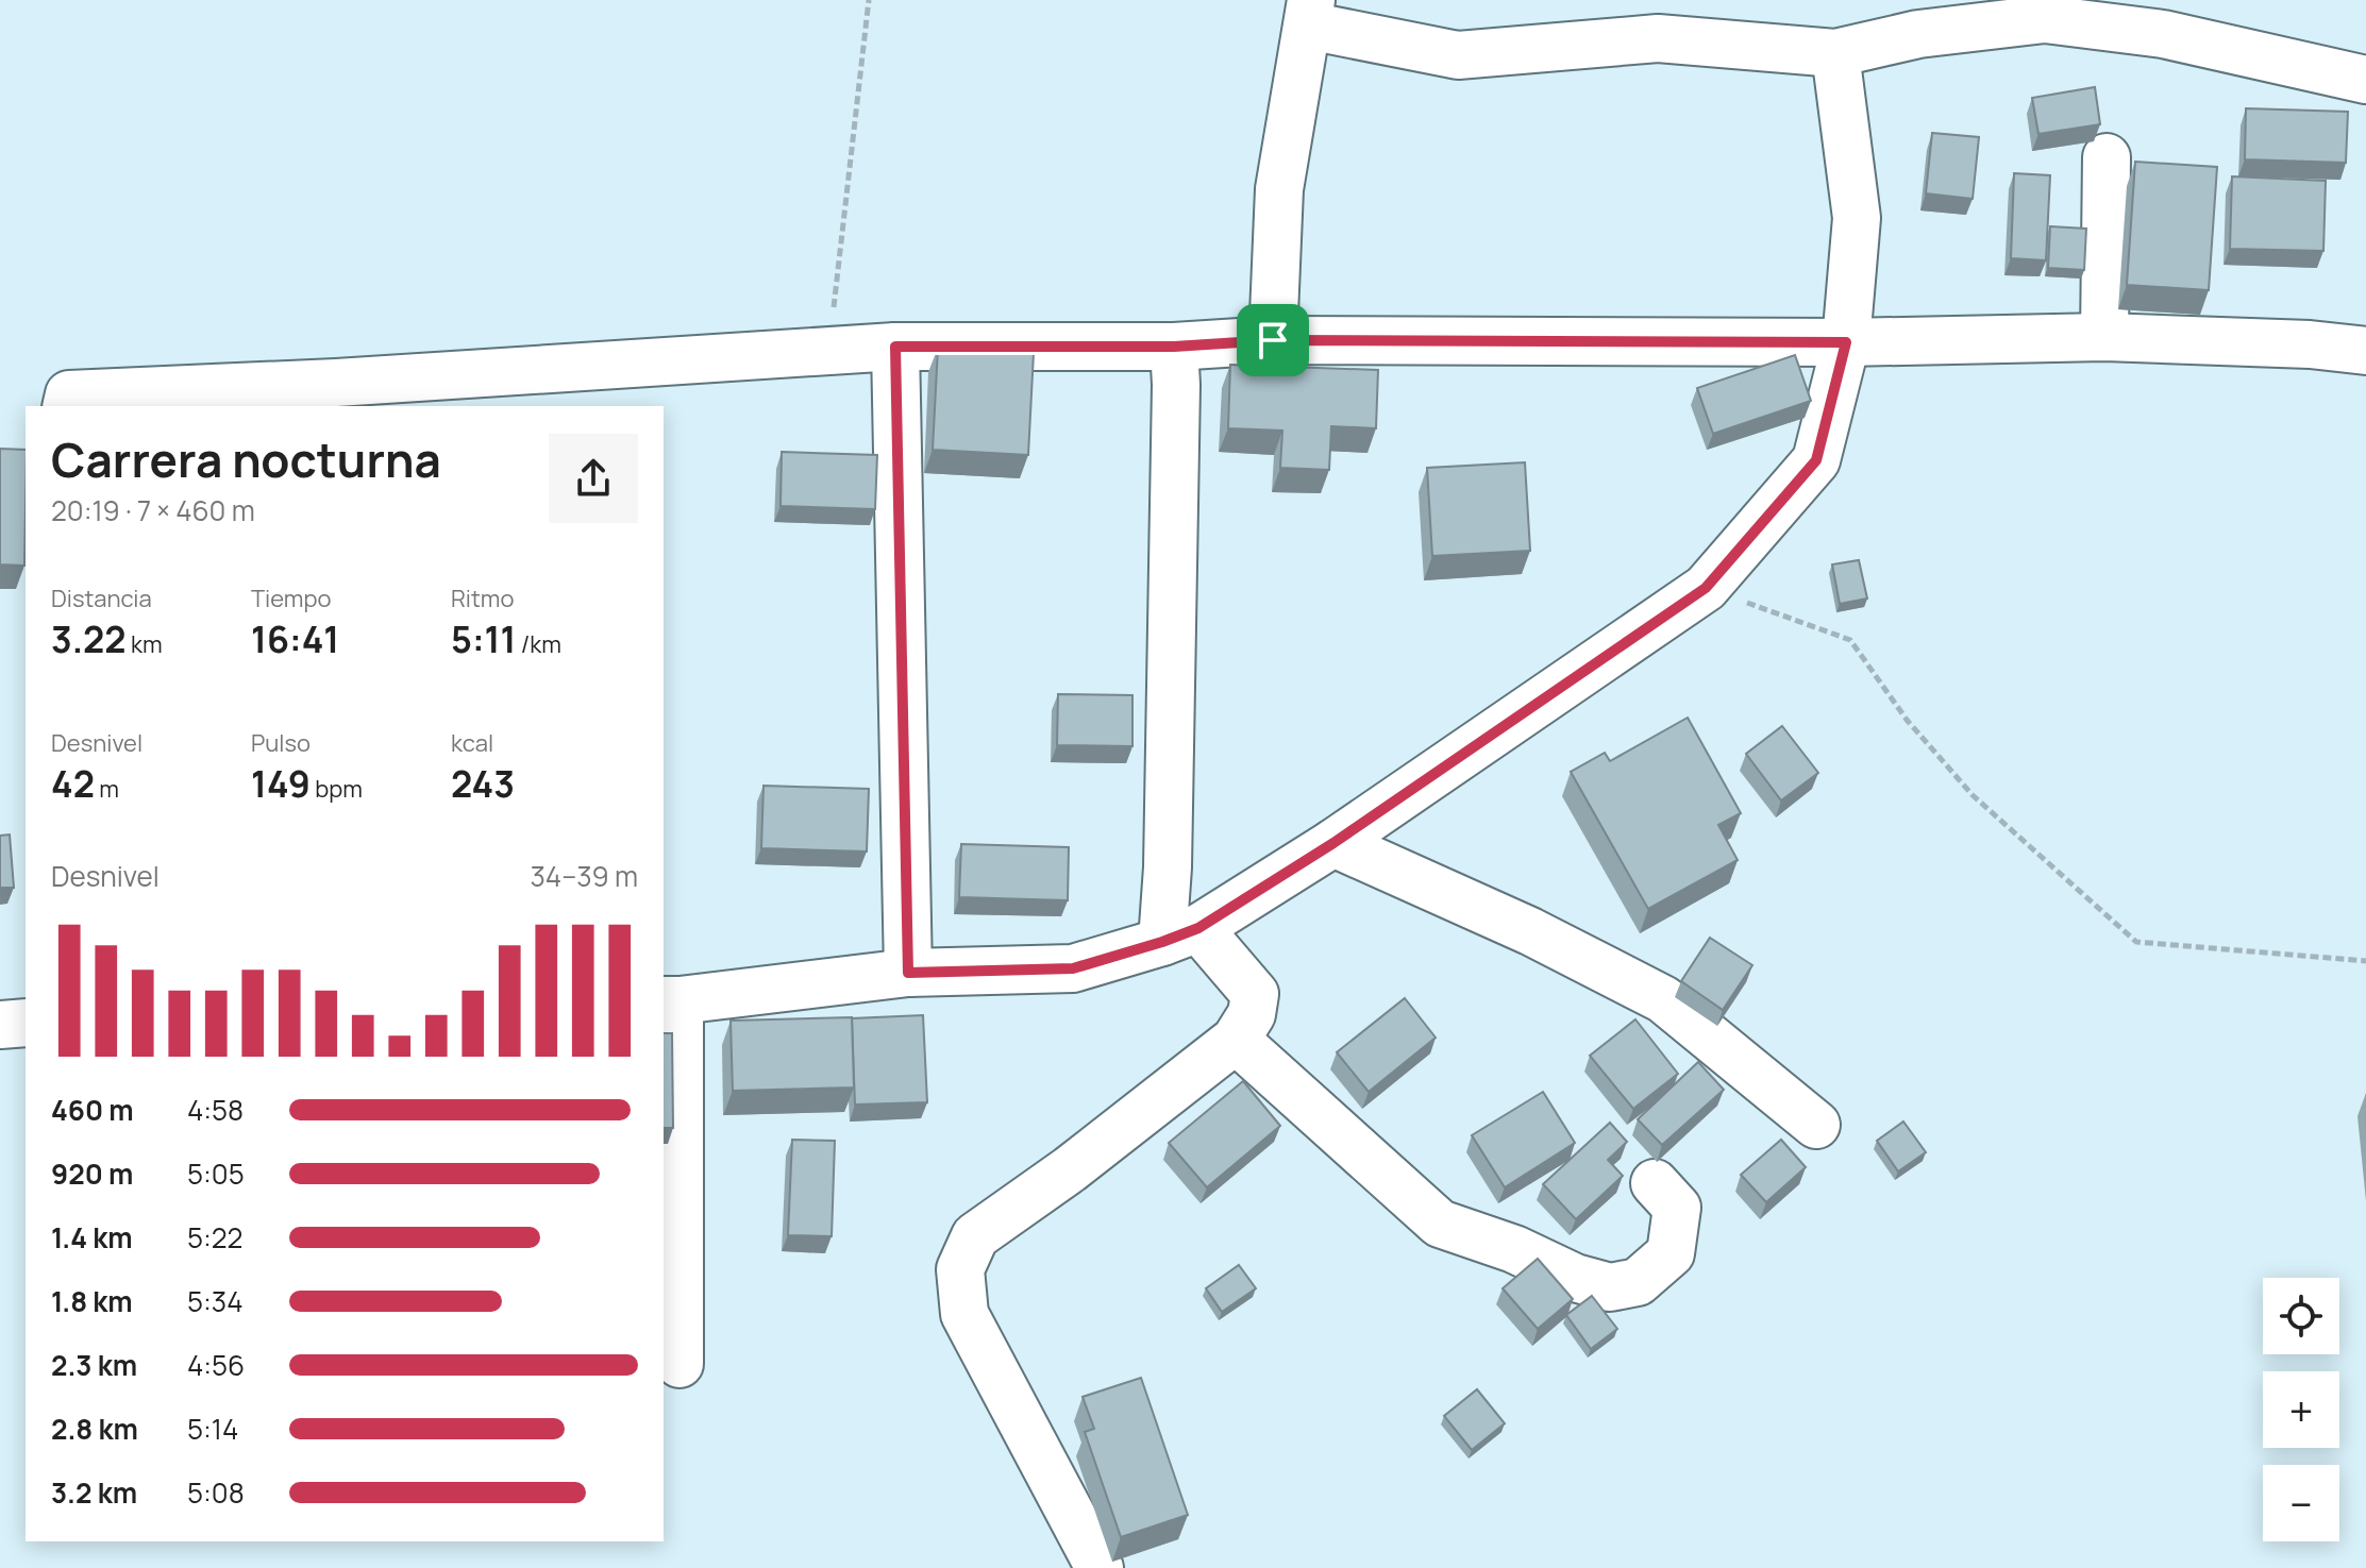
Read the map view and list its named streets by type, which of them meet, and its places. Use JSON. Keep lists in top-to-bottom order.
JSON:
{
  "page": {
    "heading": ["Carrera nocturna", "20:19 · 7 × 460 m"],
    "stats": [
      ["Distancia", "3.22 km"],
      ["Tiempo", "16:41"],
      ["Ritmo", "5:11 /km"],
      ["Desnivel", "42 m"],
      ["Pulso", "149 bpm"],
      ["kcal", "243"]
    ],
    "chart": ["Desnivel", "34–39 m"],
    "list": [
      {
        "name": "460 m",
        "note": "4:58"
      },
      {
        "name": "920 m",
        "note": "5:05"
      },
      {
        "name": "1.4 km",
        "note": "5:22"
      },
      {
        "name": "1.8 km",
        "note": "5:34"
      },
      {
        "name": "2.3 km",
        "note": "4:56"
      },
      {
        "name": "2.8 km",
        "note": "5:14"
      },
      {
        "name": "3.2 km",
        "note": "5:08"
      }
    ],
    "map_buttons": ["+", "−"]
  }
}
